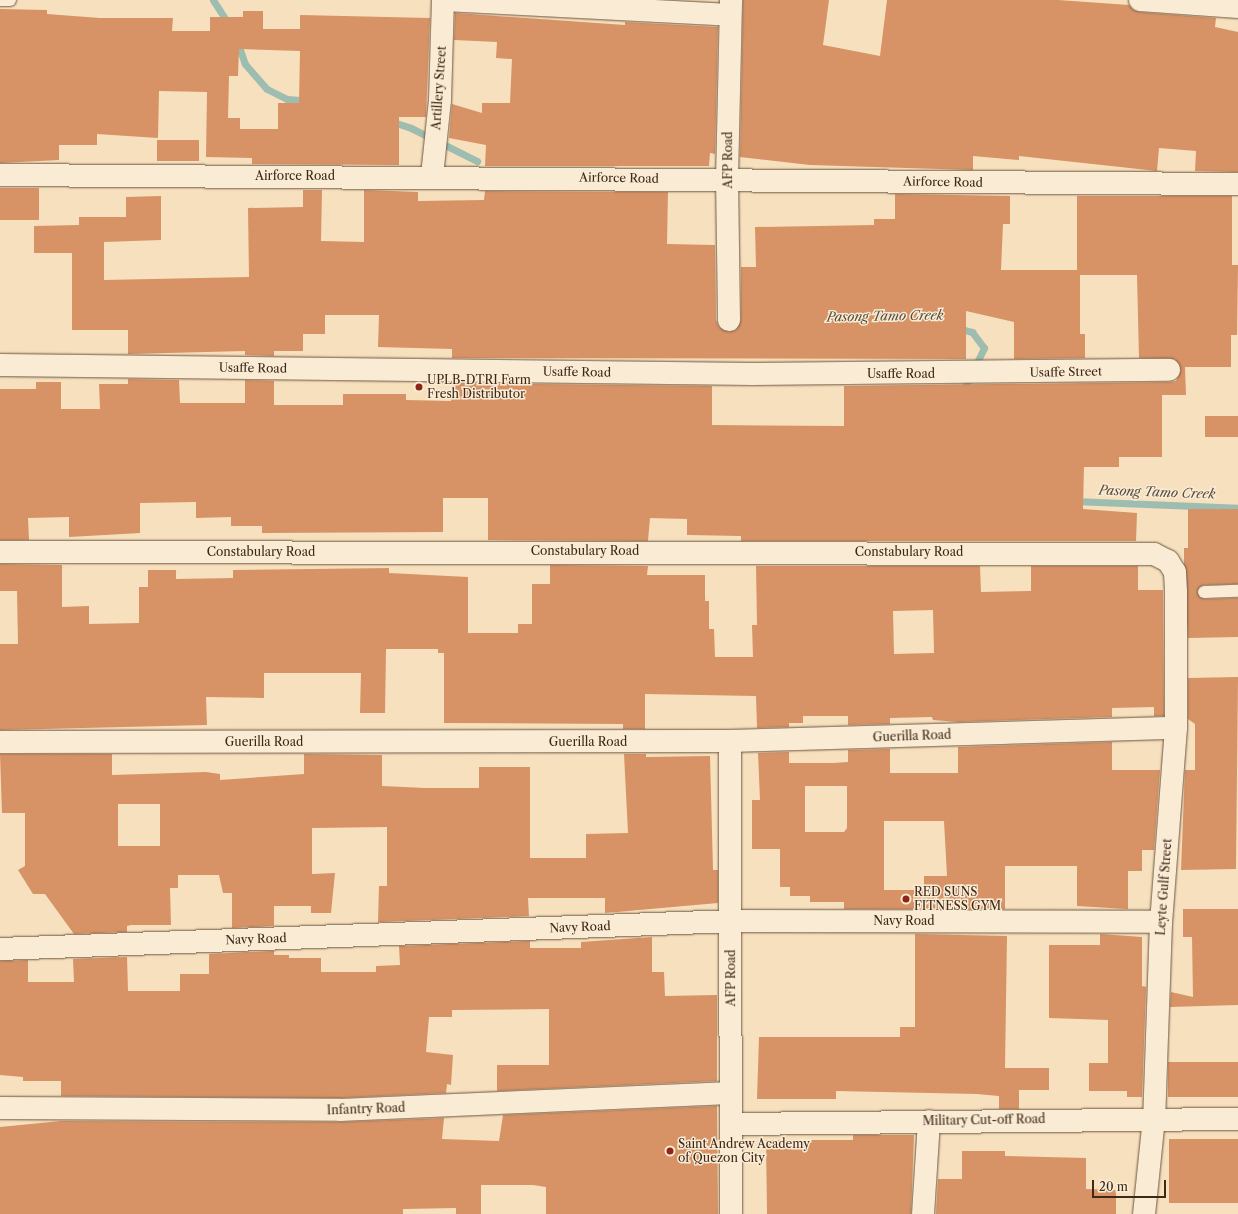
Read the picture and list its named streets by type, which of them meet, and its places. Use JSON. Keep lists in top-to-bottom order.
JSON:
{
  "streets": {
    "street": [
      "Artillery Street",
      "AFP Road",
      "Airforce Road",
      "Usaffe Road",
      "Usaffe Street",
      "Constabulary Road",
      "Guerilla Road",
      "Leyte Gulf Street",
      "Navy Road",
      "Infantry Road",
      "Military Cut-off Road"
    ]
  },
  "crossings": [
    ["Artillery Street", "Airforce Road"],
    ["AFP Road", "Airforce Road"],
    ["AFP Road", "Guerilla Road"],
    ["AFP Road", "Navy Road"],
    ["AFP Road", "Infantry Road"],
    ["AFP Road", "Military Cut-off Road"],
    ["Usaffe Road", "Usaffe Street"],
    ["Constabulary Road", "Leyte Gulf Street"],
    ["Guerilla Road", "Leyte Gulf Street"],
    ["Leyte Gulf Street", "Navy Road"],
    ["Leyte Gulf Street", "Military Cut-off Road"]
  ],
  "water": ["Pasong Tamo Creek"],
  "places": ["UPLB-DTRI Farm Fresh Distributor", "RED SUNS FITNESS GYM", "Saint Andrew Academy of Quezon City"],
  "scale_bar": "20 m"
}
